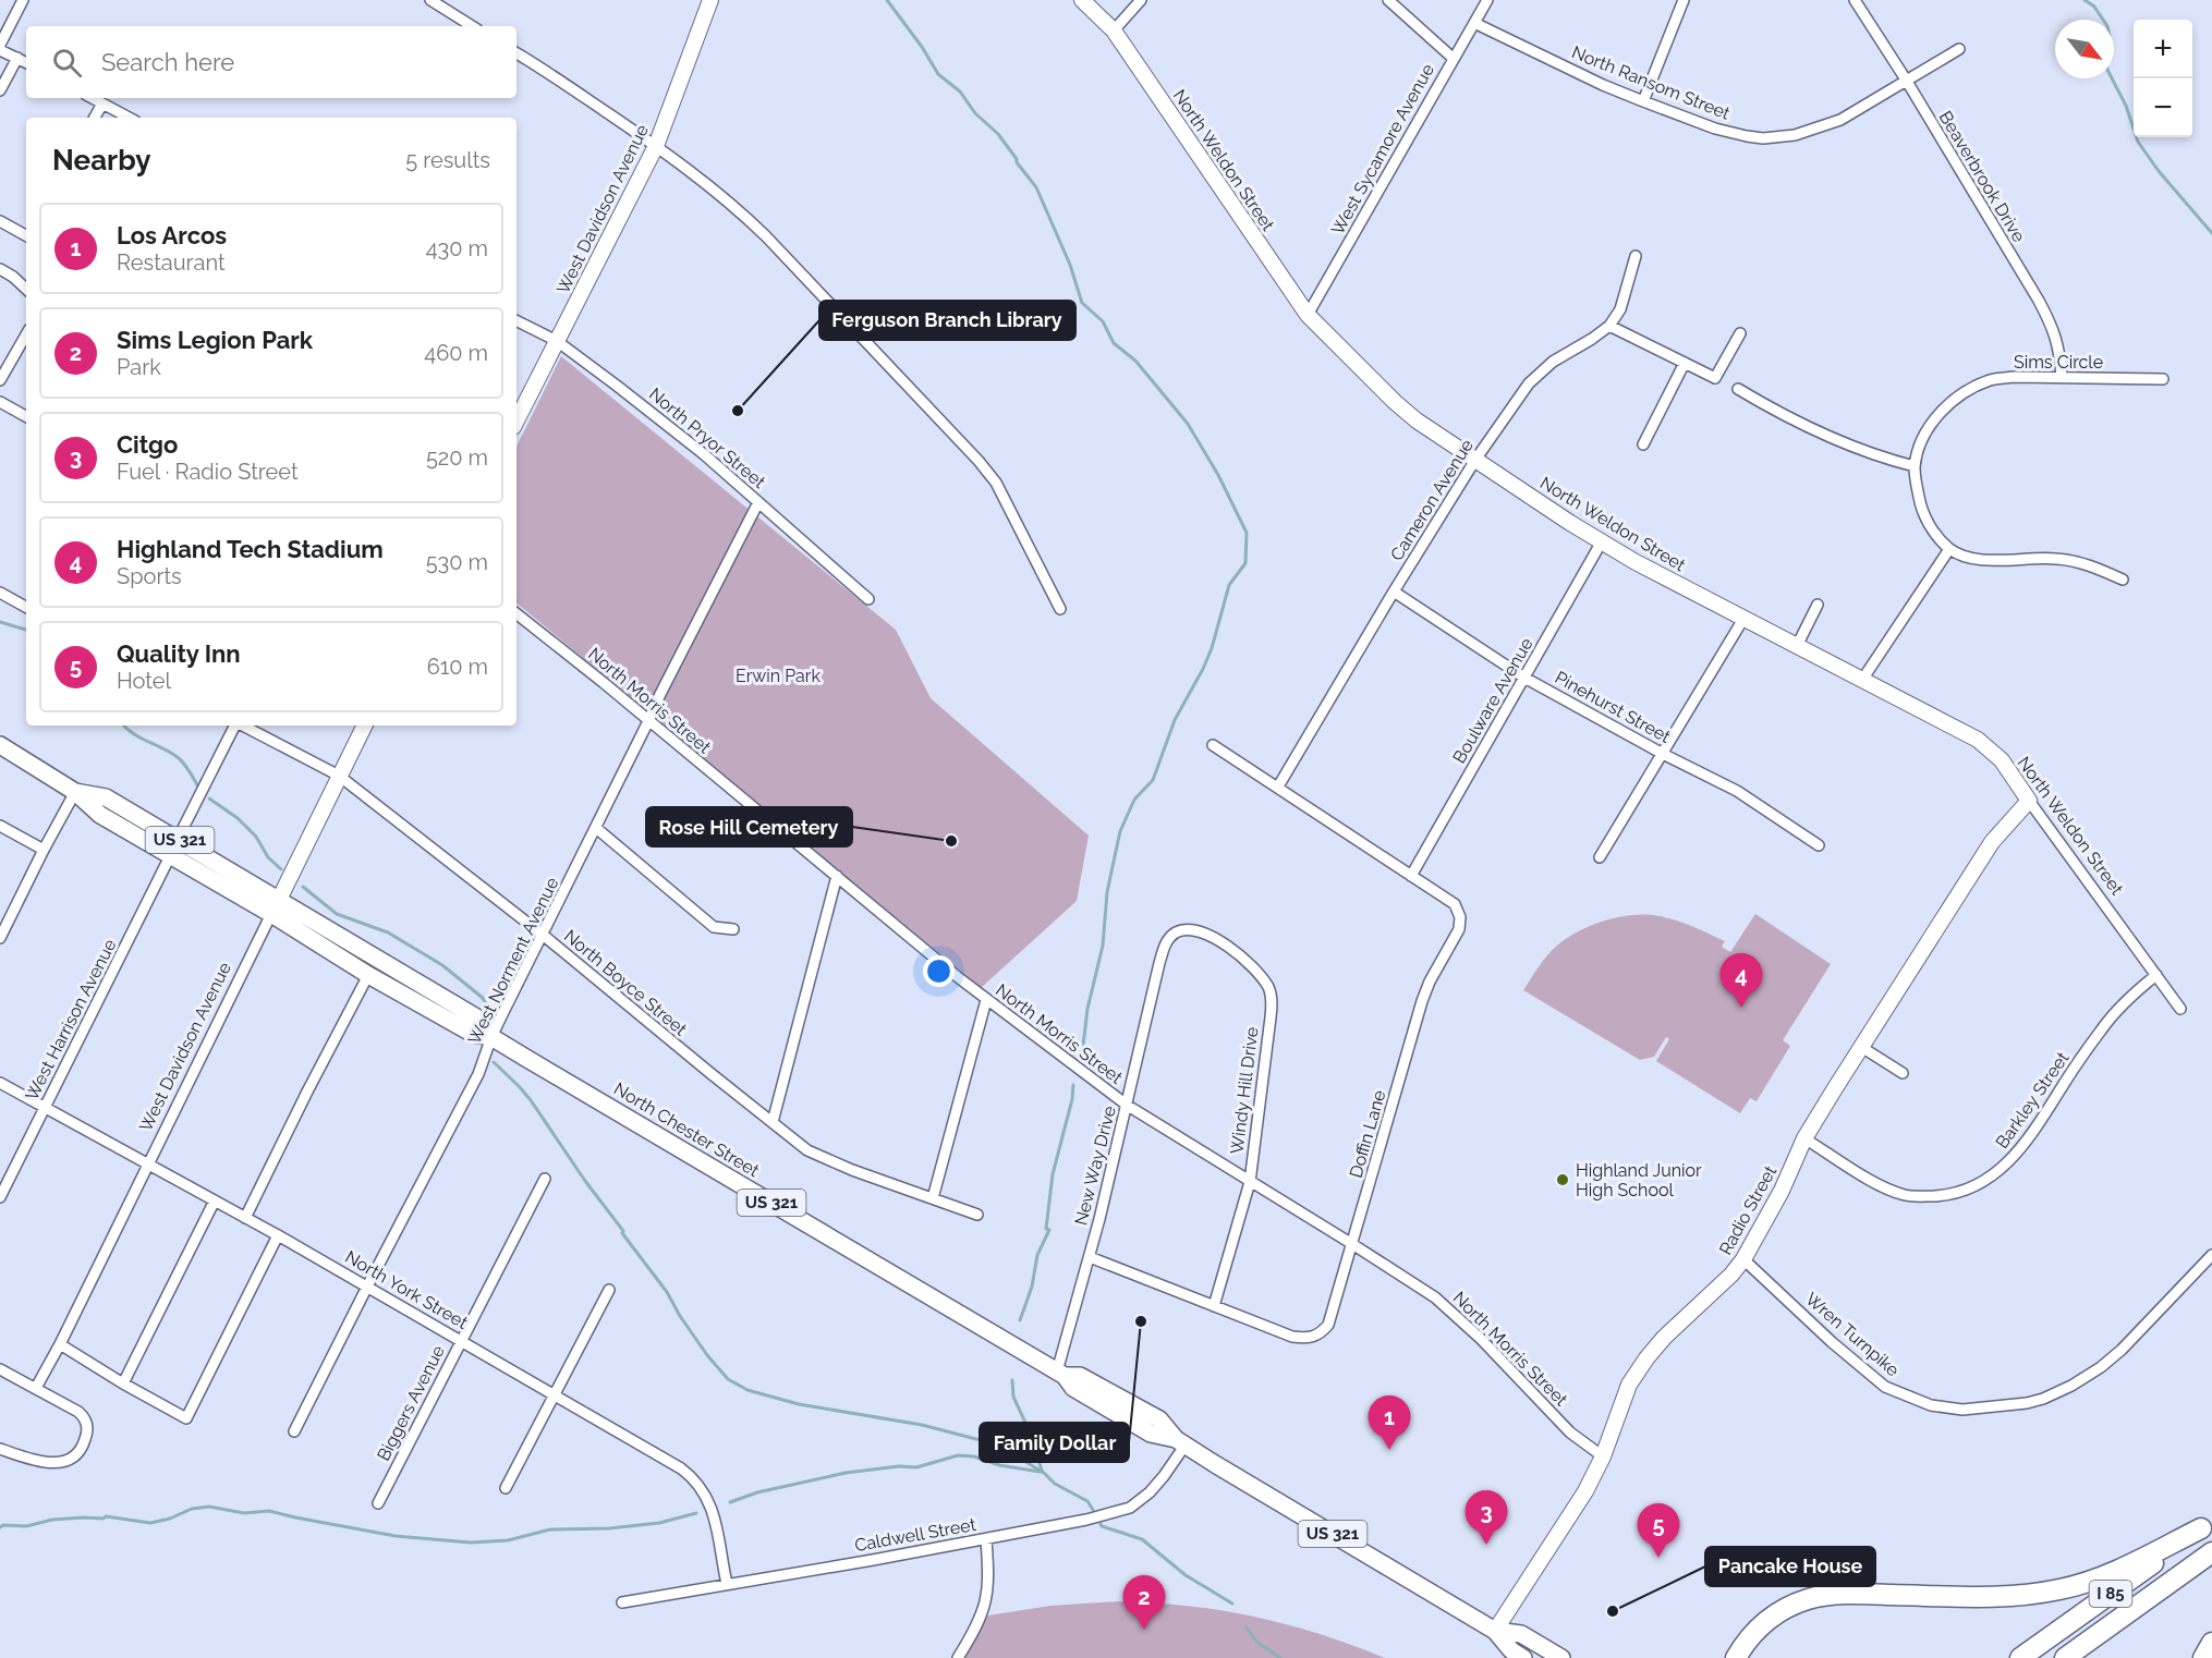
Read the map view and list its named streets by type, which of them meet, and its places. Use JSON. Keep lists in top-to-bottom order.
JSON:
{
  "streets": {
    "highway": ["I 85"],
    "main road": ["US 321", "North Chester Street"],
    "street": [
      "North Ransom Street",
      "West Sycamore Avenue",
      "North Weldon Street",
      "Beaverbrook Drive",
      "West Davidson Avenue",
      "Sims Circle",
      "North Pryor Street",
      "Cameron Avenue",
      "North Morris Street",
      "Boulware Avenue",
      "Pinehurst Street",
      "West Norment Avenue",
      "North Boyce Street",
      "West Harrison Avenue",
      "Windy Hill Drive",
      "Barkley Street",
      "Doffin Lane",
      "New Way Drive",
      "Radio Street",
      "North York Street",
      "Wren Turnpike",
      "Biggers Avenue",
      "Caldwell Street"
    ]
  },
  "crossings": [
    ["North Ransom Street", "West Sycamore Avenue"],
    ["North Ransom Street", "Beaverbrook Drive"],
    ["West Sycamore Avenue", "North Weldon Street"],
    ["North Weldon Street", "Cameron Avenue"],
    ["North Weldon Street", "Boulware Avenue"],
    ["North Weldon Street", "Barkley Street"],
    ["North Weldon Street", "Radio Street"],
    ["Beaverbrook Drive", "Sims Circle"],
    ["West Davidson Avenue", "North Pryor Street"],
    ["West Davidson Avenue", "North Boyce Street"],
    ["West Davidson Avenue", "North Chester Street"],
    ["West Davidson Avenue", "North York Street"],
    ["North Pryor Street", "West Norment Avenue"],
    ["Cameron Avenue", "Pinehurst Street"],
    ["North Morris Street", "West Norment Avenue"],
    ["North Morris Street", "Windy Hill Drive"],
    ["North Morris Street", "Doffin Lane"],
    ["North Morris Street", "New Way Drive"],
    ["North Morris Street", "Radio Street"],
    ["Boulware Avenue", "Pinehurst Street"],
    ["Boulware Avenue", "Doffin Lane"],
    ["West Norment Avenue", "North Boyce Street"],
    ["West Norment Avenue", "North Chester Street"],
    ["West Norment Avenue", "North York Street"],
    ["West Harrison Avenue", "North Chester Street"],
    ["West Harrison Avenue", "North York Street"],
    ["Windy Hill Drive", "Doffin Lane"],
    ["Windy Hill Drive", "New Way Drive"],
    ["Barkley Street", "Radio Street"],
    ["North Chester Street", "New Way Drive"],
    ["North Chester Street", "Radio Street"],
    ["North Chester Street", "Caldwell Street"],
    ["Radio Street", "Wren Turnpike"],
    ["North York Street", "Biggers Avenue"],
    ["North York Street", "Caldwell Street"]
  ],
  "parks": ["Erwin Park"],
  "places": [
    "Ferguson Branch Library",
    "Rose Hill Cemetery",
    "Highland Junior High School",
    "Family Dollar",
    "Pancake House"
  ],
  "north": "bottom right",
  "page": {
    "map_buttons": ["+", "−"],
    "search": "Search here",
    "heading": ["Nearby", "5 results"],
    "list": [
      {
        "mark": "1",
        "name": "Los Arcos",
        "note": "Restaurant",
        "value": "430 m"
      },
      {
        "mark": "2",
        "name": "Sims Legion Park",
        "note": "Park",
        "value": "460 m"
      },
      {
        "mark": "3",
        "name": "Citgo",
        "note": "Fuel · Radio Street",
        "value": "520 m"
      },
      {
        "mark": "4",
        "name": "Highland Tech Stadium",
        "note": "Sports",
        "value": "530 m"
      },
      {
        "mark": "5",
        "name": "Quality Inn",
        "note": "Hotel",
        "value": "610 m"
      }
    ],
    "pins": [
      "4",
      "1",
      "3",
      "5",
      "2"
    ]
  }
}
